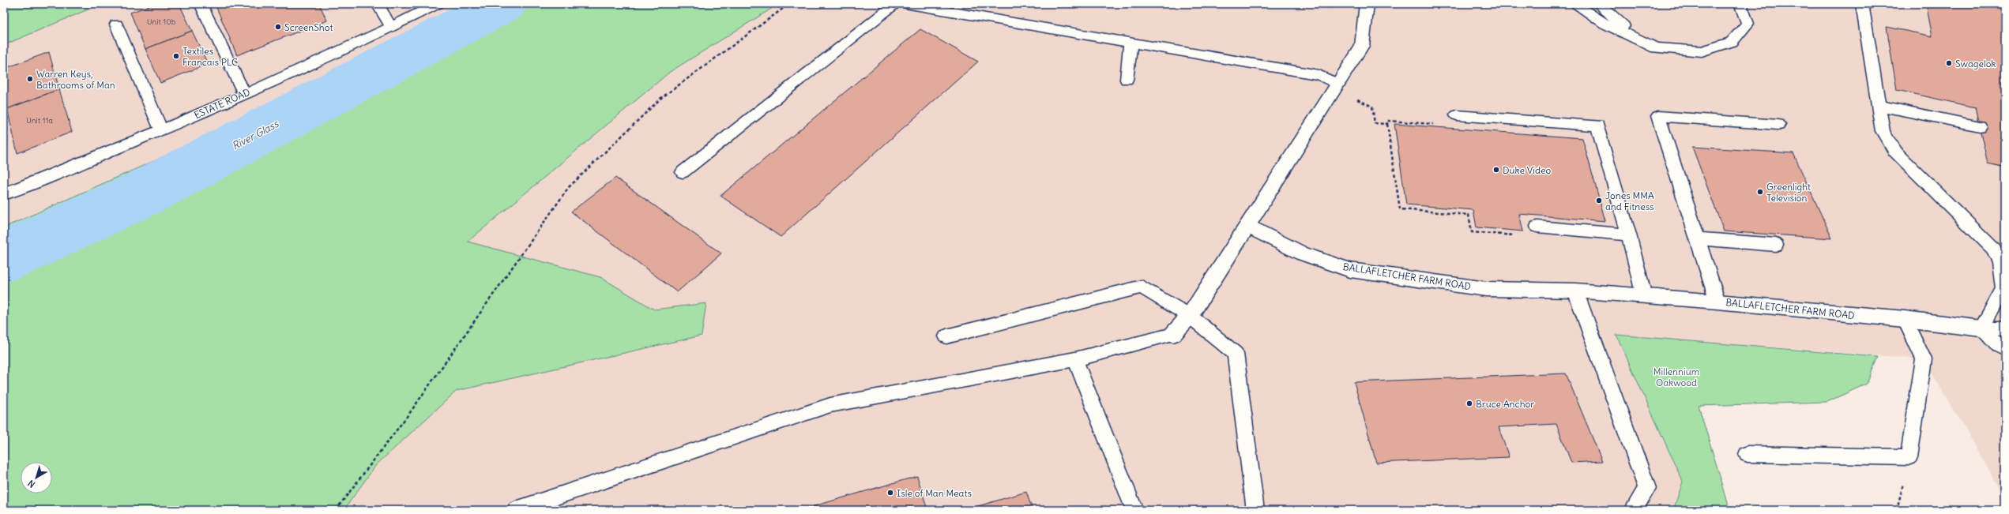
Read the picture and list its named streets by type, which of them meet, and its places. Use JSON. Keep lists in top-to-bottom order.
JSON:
{
  "streets": {
    "street": ["BALLAFLETCHER FARM ROAD"],
    "lane": ["ESTATE ROAD"]
  },
  "water": ["River Glass"],
  "parks": ["Millennium Oakwood"],
  "places": [
    "ScreenShot",
    "Textiles Francais PLC",
    "Swagelok",
    "Warren Keys, Bathrooms of Man",
    "Duke Video",
    "Greenlight Television",
    "Jones MMA and Fitness",
    "Bruce Anchor",
    "Isle of Man Meats"
  ],
  "house_numbers": ["Unit 10b", "Unit 11a"],
  "north": "bottom left"
}
